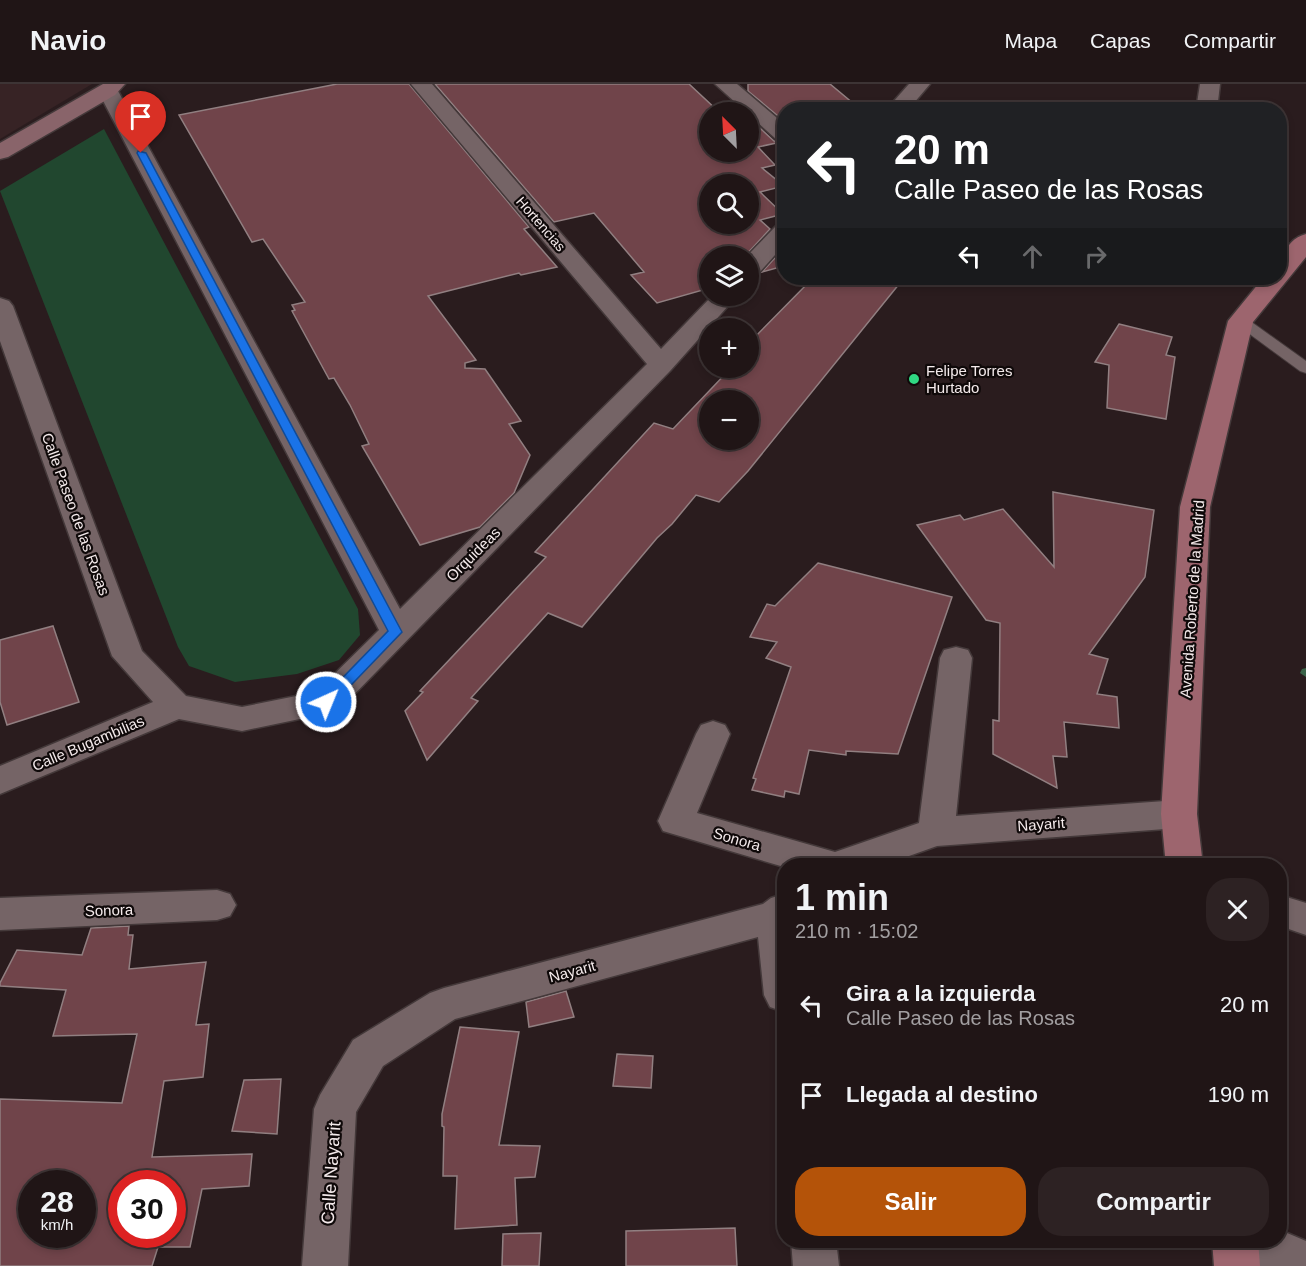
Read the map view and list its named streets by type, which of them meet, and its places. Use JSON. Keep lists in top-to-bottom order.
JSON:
{
  "streets": {
    "main road": ["Avenida Roberto de la Madrid"],
    "street": [
      "Hortencias",
      "Calle Paseo de las Rosas",
      "Orquideas",
      "Calle Bugambilias",
      "Nayarit",
      "Sonora",
      "Calle Nayarit"
    ]
  },
  "crossings": [
    ["Hortencias", "Orquideas"],
    ["Calle Paseo de las Rosas", "Orquideas"],
    ["Calle Paseo de las Rosas", "Calle Bugambilias"],
    ["Orquideas", "Calle Bugambilias"],
    ["Avenida Roberto de la Madrid", "Nayarit"],
    ["Nayarit", "Calle Nayarit"]
  ],
  "places": ["Felipe Torres Hurtado"],
  "north": "top left",
  "page": {
    "header": "Navio",
    "nav": ["Mapa", "Capas", "Compartir"],
    "map_buttons": ["+", "−"],
    "turn": ["20 m", "Calle Paseo de las Rosas"],
    "heading": ["1 min", "210 m · 15:02"],
    "list": [
      {
        "name": "Gira a la izquierda",
        "note": "Calle Paseo de las Rosas",
        "value": "20 m"
      },
      {
        "name": "Llegada al destino",
        "value": "190 m"
      }
    ],
    "buttons": ["Salir", "Compartir"],
    "speed": "28 km/h",
    "limit": "30"
  }
}
